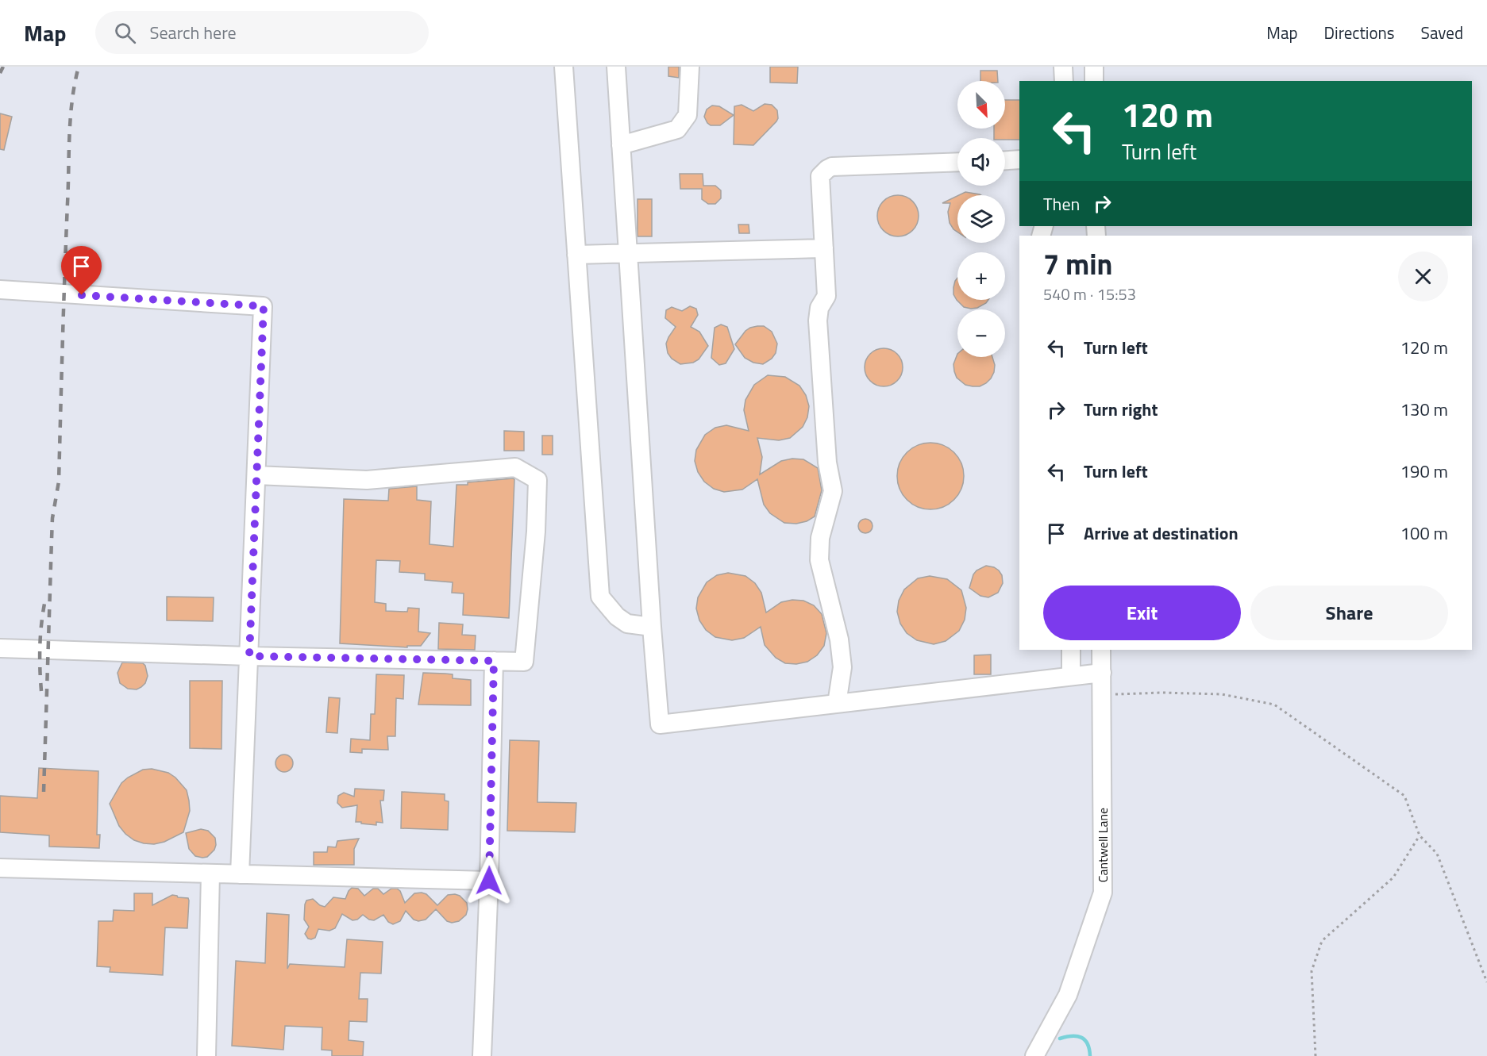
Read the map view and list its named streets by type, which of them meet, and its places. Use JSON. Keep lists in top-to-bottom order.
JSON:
{
  "streets": {
    "street": ["Cantwell Lane"]
  },
  "north": "bottom right",
  "page": {
    "header": "Map",
    "search": "Search here",
    "nav": ["Map", "Directions", "Saved"],
    "map_buttons": ["+", "−"],
    "turn": ["120 m", "Turn left"],
    "then": "Then",
    "heading": ["7 min", "540 m · 15:53"],
    "list": [
      {
        "name": "Turn left",
        "value": "120 m"
      },
      {
        "name": "Turn right",
        "value": "130 m"
      },
      {
        "name": "Turn left",
        "value": "190 m"
      },
      {
        "name": "Arrive at destination",
        "value": "100 m"
      }
    ],
    "buttons": ["Exit", "Share"]
  }
}
